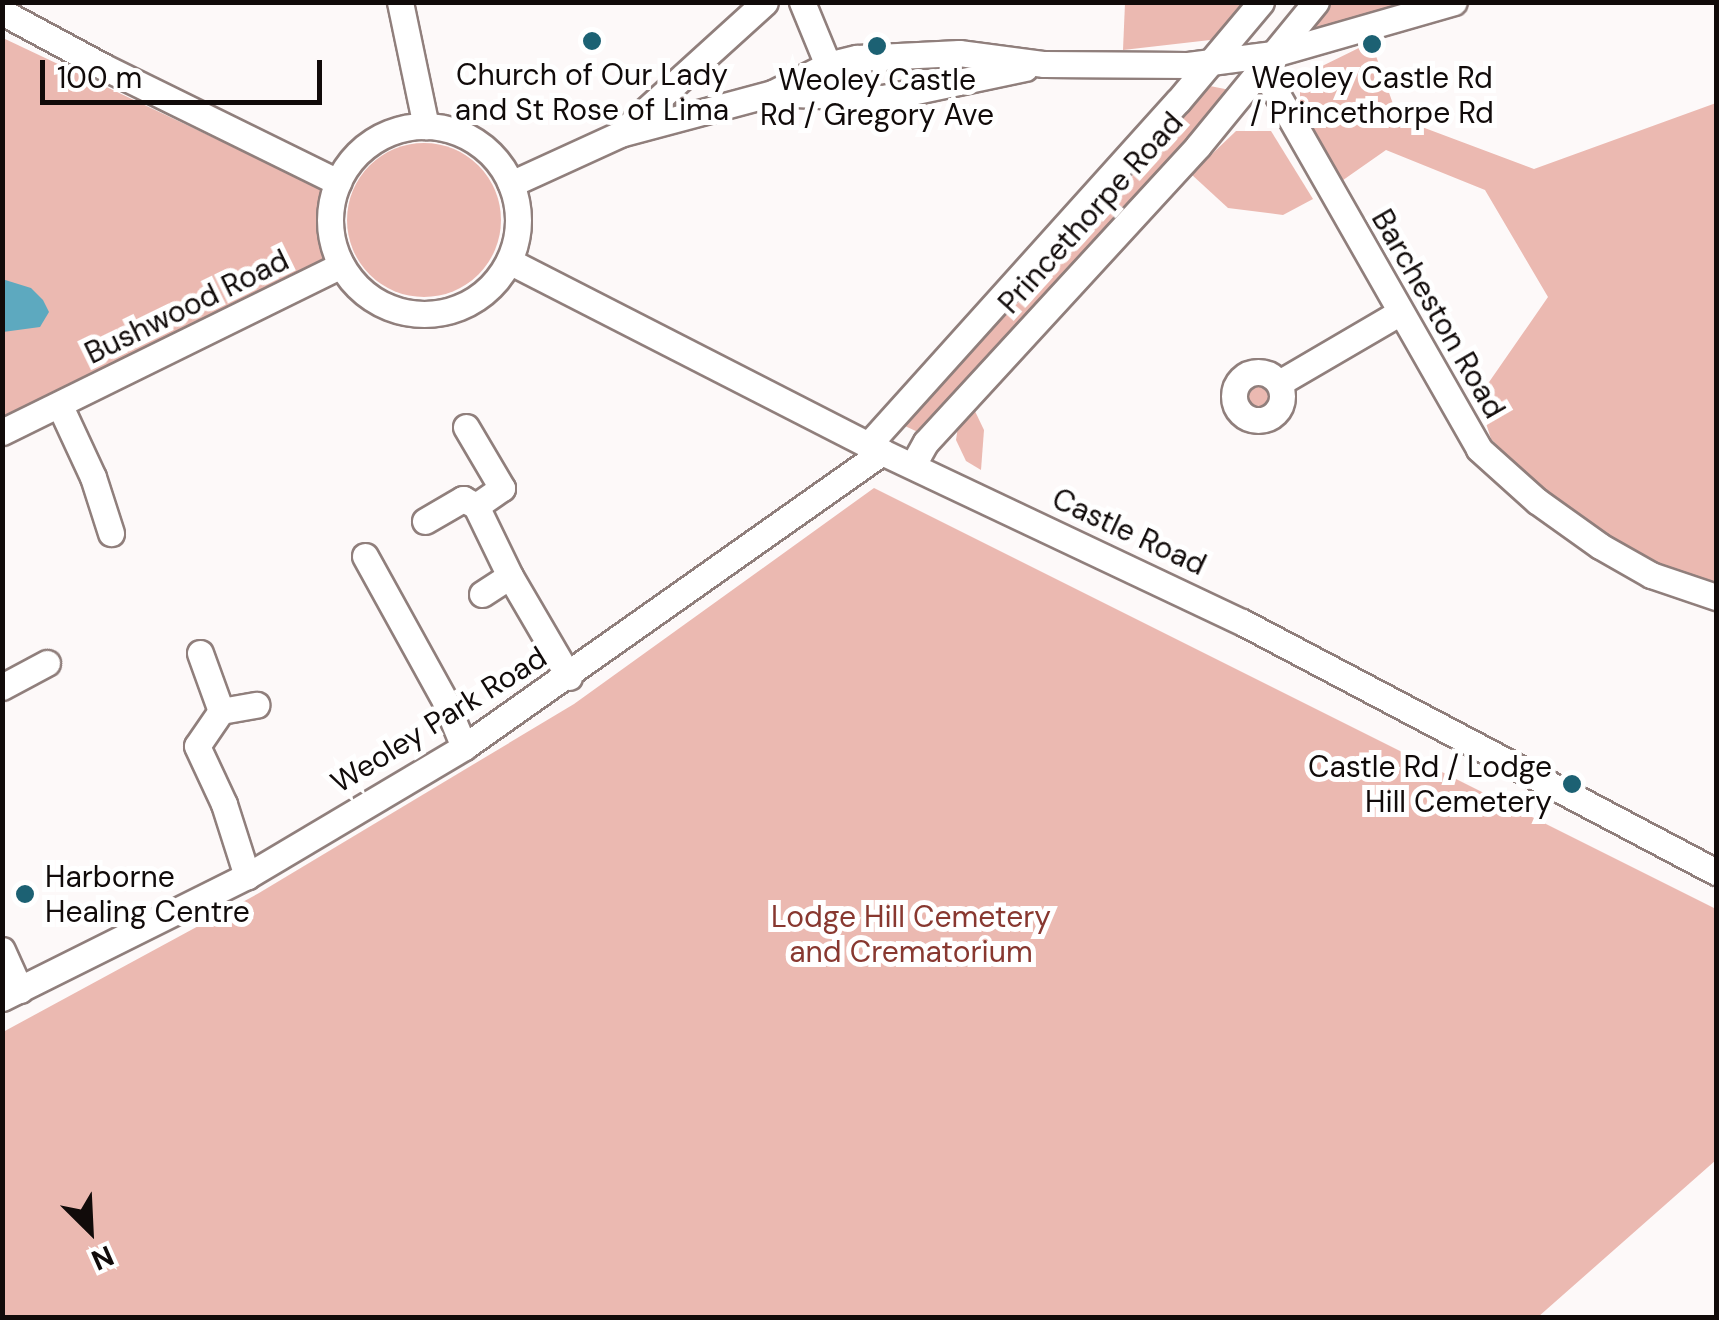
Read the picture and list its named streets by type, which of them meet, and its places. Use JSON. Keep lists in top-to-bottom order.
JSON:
{
  "streets": {
    "street": [
      "Princethorpe Road",
      "Bushwood Road",
      "Barcheston Road",
      "Castle Road",
      "Weoley Park Road"
    ]
  },
  "crossings": [
    ["Princethorpe Road", "Barcheston Road"],
    ["Princethorpe Road", "Castle Road"],
    ["Princethorpe Road", "Weoley Park Road"],
    ["Bushwood Road", "Castle Road"],
    ["Castle Road", "Weoley Park Road"]
  ],
  "parks": ["Lodge Hill Cemetery and Crematorium"],
  "places": [
    "Church of Our Lady and St Rose of Lima",
    "Weoley Castle Rd / Princethorpe Rd",
    "Weoley Castle Rd / Gregory Ave",
    "Castle Rd / Lodge Hill Cemetery",
    "Harborne Healing Centre"
  ],
  "scale_bar": "100 m",
  "north": "bottom right"
}
